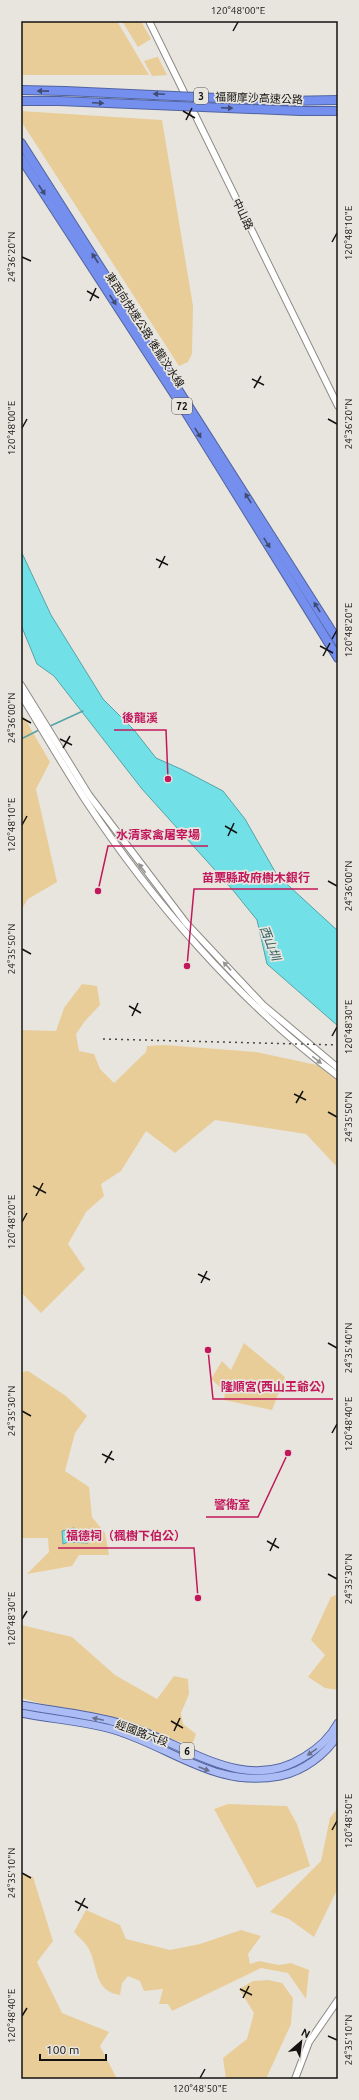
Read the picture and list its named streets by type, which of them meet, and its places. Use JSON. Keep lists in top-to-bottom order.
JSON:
{
  "streets": {
    "highway": [
      "3",
      "福爾摩沙高速公路",
      "東西向快速公路 後龍汶水線",
      "72"
    ],
    "main road": ["經國路六段", "6"],
    "street": ["中山路"]
  },
  "water": ["西山圳"],
  "places": [
    "後龍溪",
    "水清家禽屠宰場",
    "苗栗縣政府樹木銀行",
    "隆順宮(西山王爺公)",
    "警衛室",
    "福德祠（楓樹下伯公）"
  ],
  "scale_bar": "100 m",
  "north": "top right",
  "coordinates": [
    "120°48'00\"E",
    "120°48'10\"E",
    "24°36'20\"N",
    "120°48'20\"E",
    "24°36'00\"N",
    "24°35'50\"N",
    "120°48'30\"E",
    "24°35'40\"N",
    "24°35'30\"N",
    "120°48'40\"E",
    "120°48'50\"E",
    "24°35'10\"N"
  ]
}
